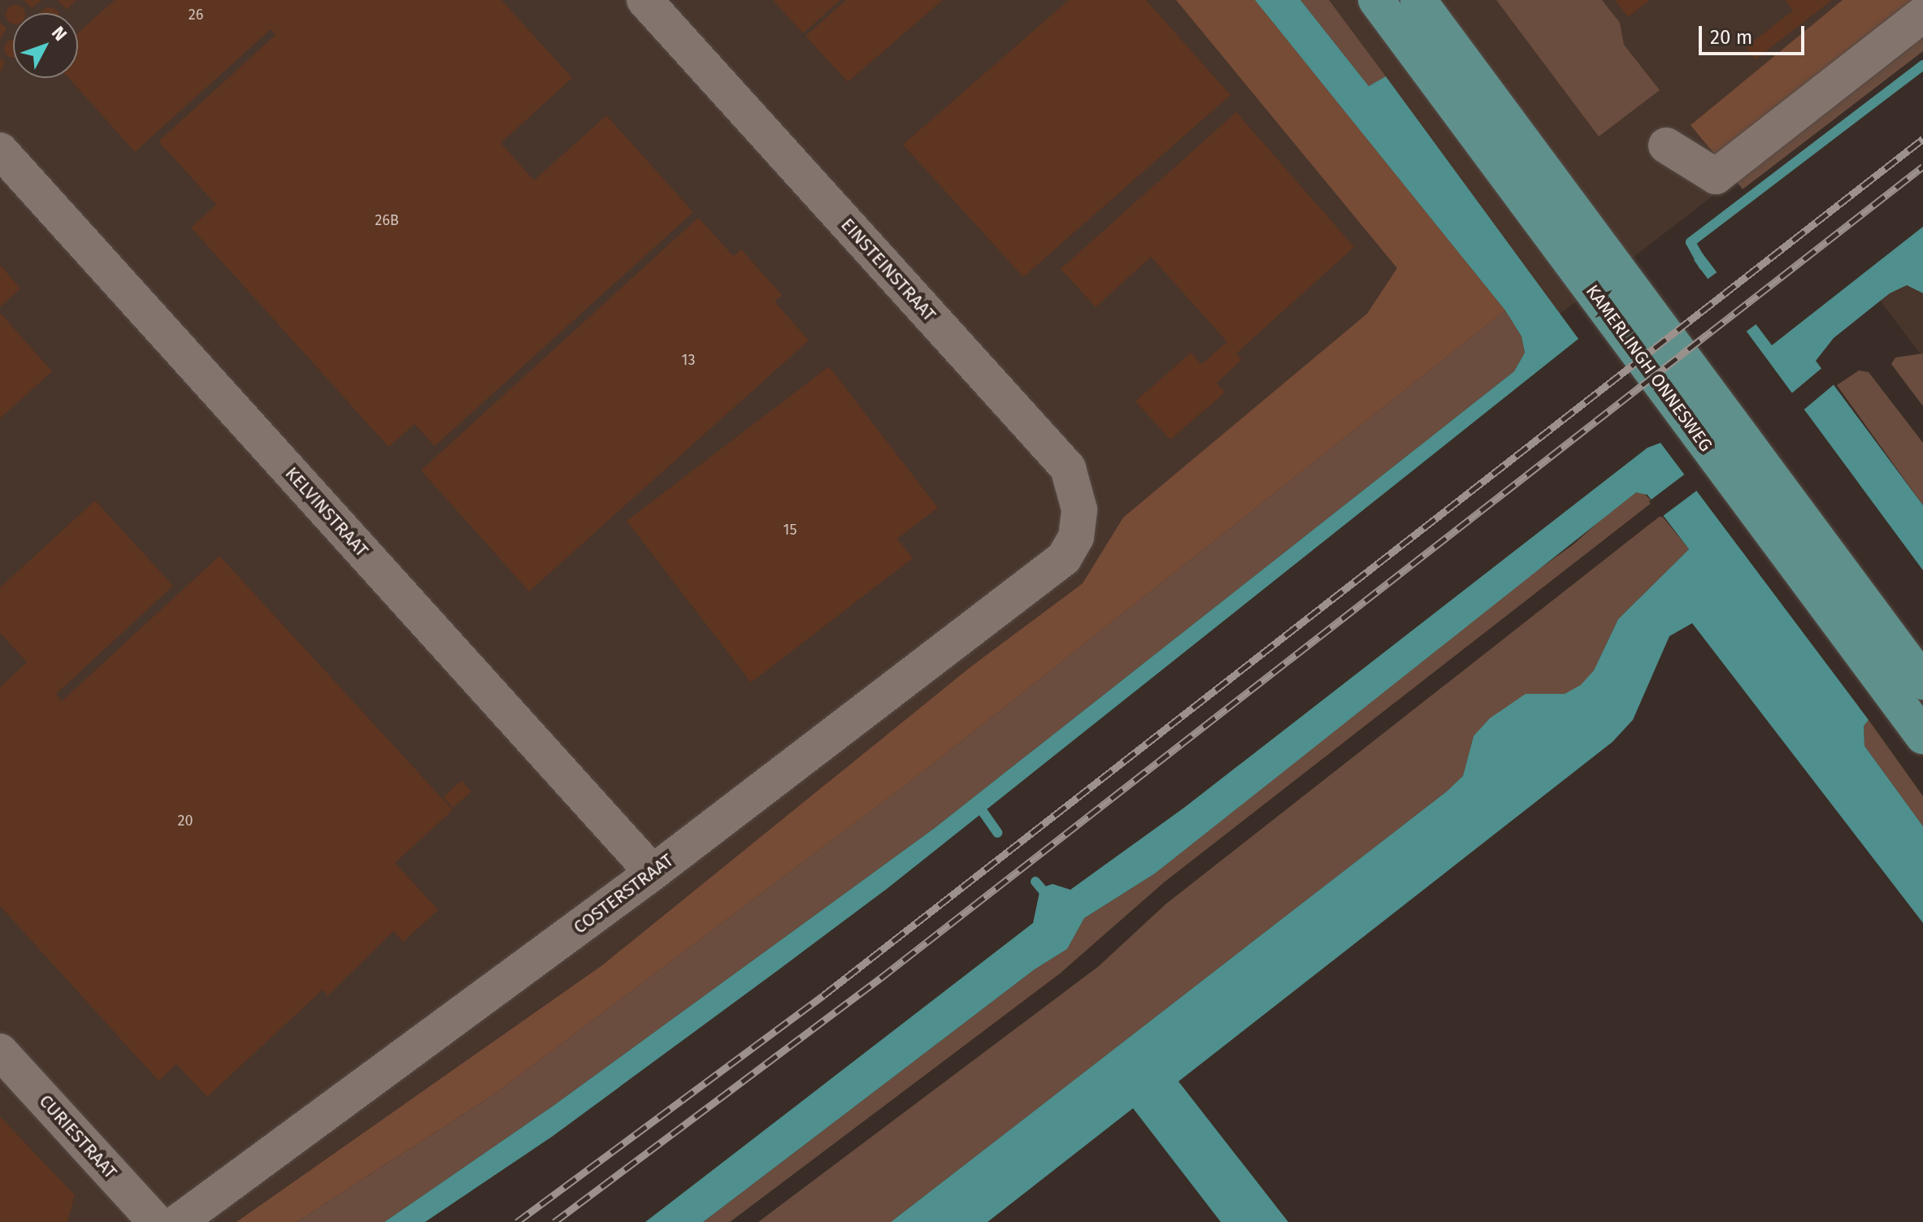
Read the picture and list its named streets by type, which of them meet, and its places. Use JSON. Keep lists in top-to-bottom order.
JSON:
{
  "streets": {
    "main road": ["KAMERLINGH ONNESWEG"],
    "street": [
      "EINSTEINSTRAAT",
      "KELVINSTRAAT",
      "COSTERSTRAAT",
      "CURIESTRAAT"
    ]
  },
  "crossings": [
    ["EINSTEINSTRAAT", "COSTERSTRAAT"],
    ["KELVINSTRAAT", "COSTERSTRAAT"]
  ],
  "house_numbers": [
    "26",
    "26B",
    "13",
    "15",
    "20"
  ],
  "scale_bar": "20 m",
  "north": "top right"
}
